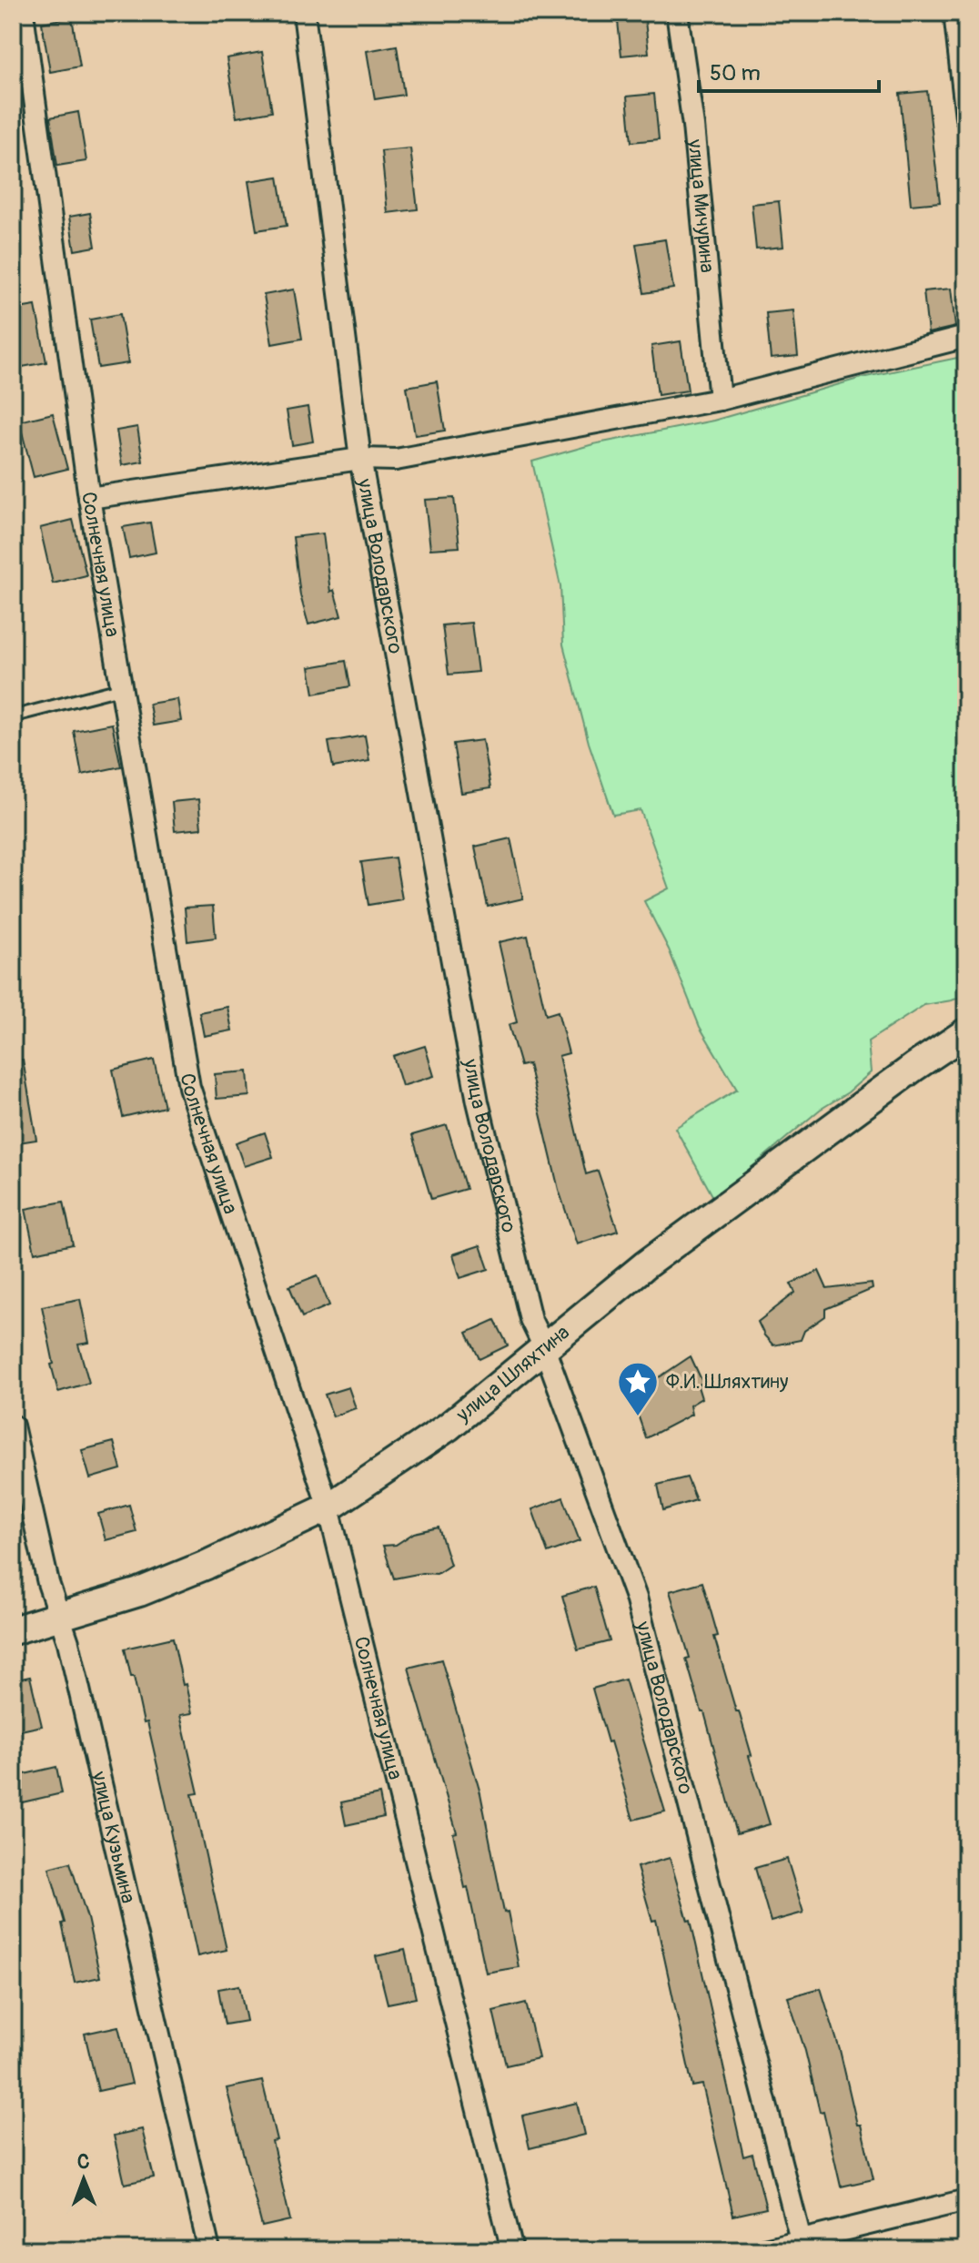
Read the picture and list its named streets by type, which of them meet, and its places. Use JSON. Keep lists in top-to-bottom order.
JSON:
{
  "streets": {
    "main road": ["улица Шляхтина"],
    "street": [
      "улица Мичурина",
      "Солнечная улица",
      "улица Володарского",
      "улица Кузьмина"
    ]
  },
  "crossings": [
    ["Солнечная улица", "улица Шляхтина"],
    ["улица Володарского", "улица Шляхтина"],
    ["улица Шляхтина", "улица Кузьмина"]
  ],
  "places": {
    "place": ["Ф.И. Шляхтину"]
  },
  "scale_bar": "50 m",
  "north": "top"
}
